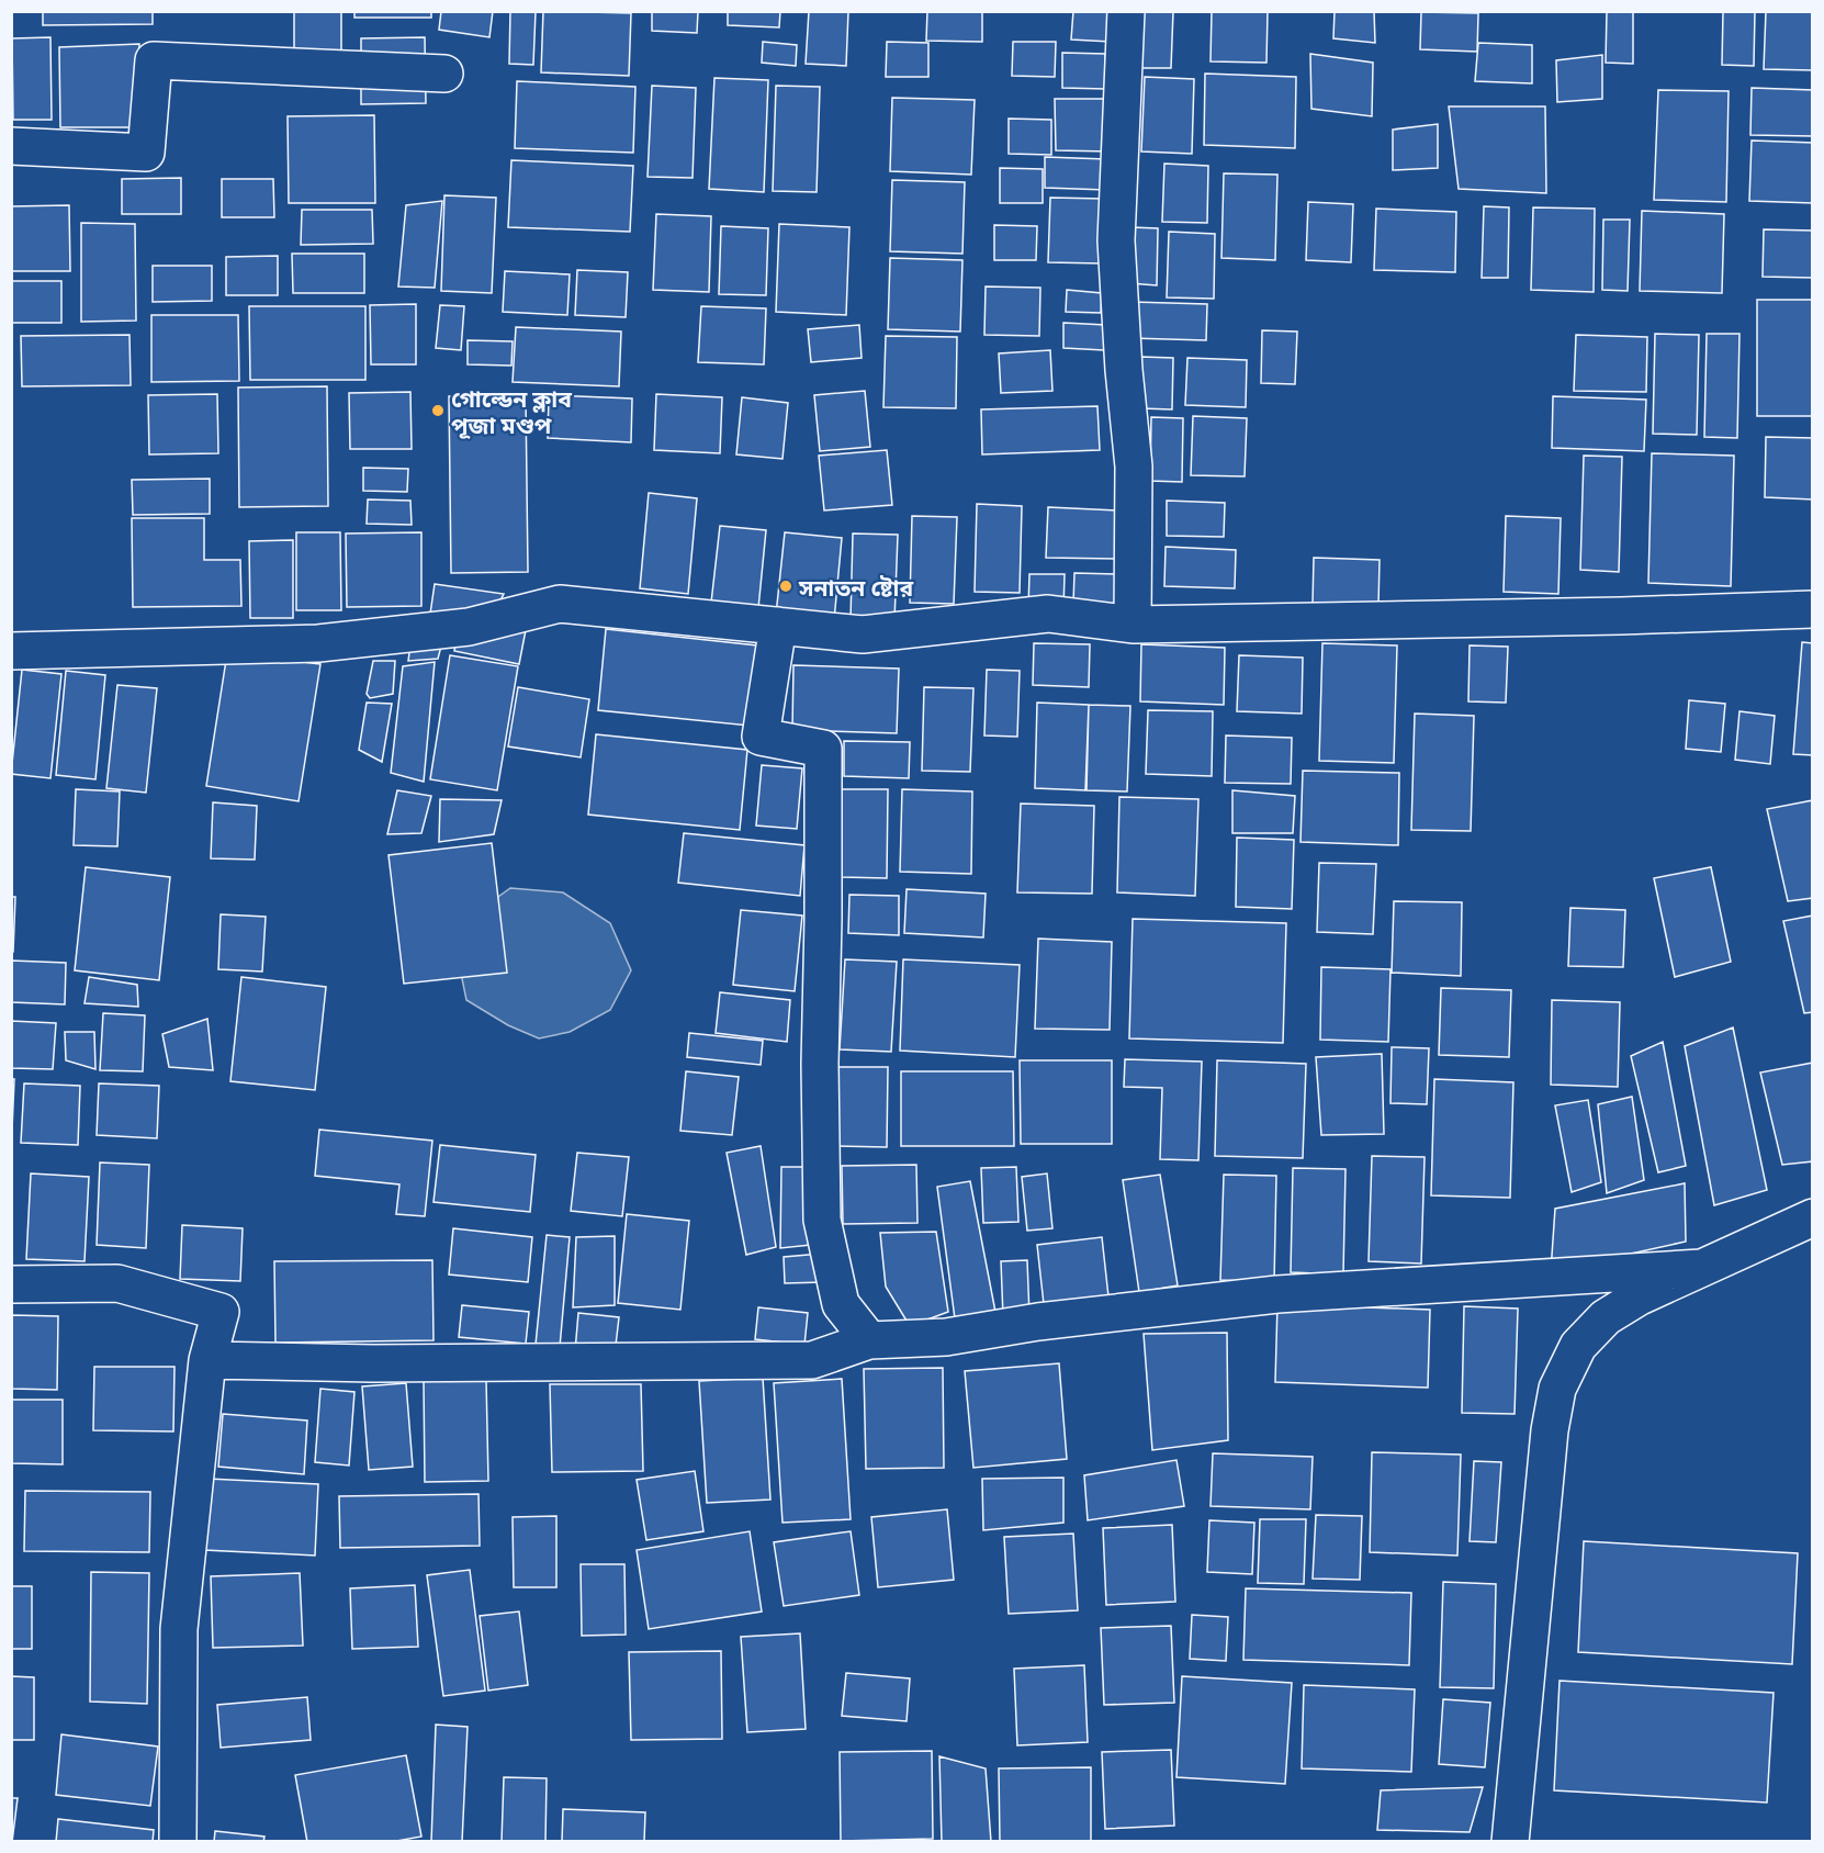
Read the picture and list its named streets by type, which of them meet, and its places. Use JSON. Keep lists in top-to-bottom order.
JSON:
{
  "places": ["গোল্ডেন ক্লাব পূজা মণ্ডপ", "সনাতন ষ্টোর"]
}
